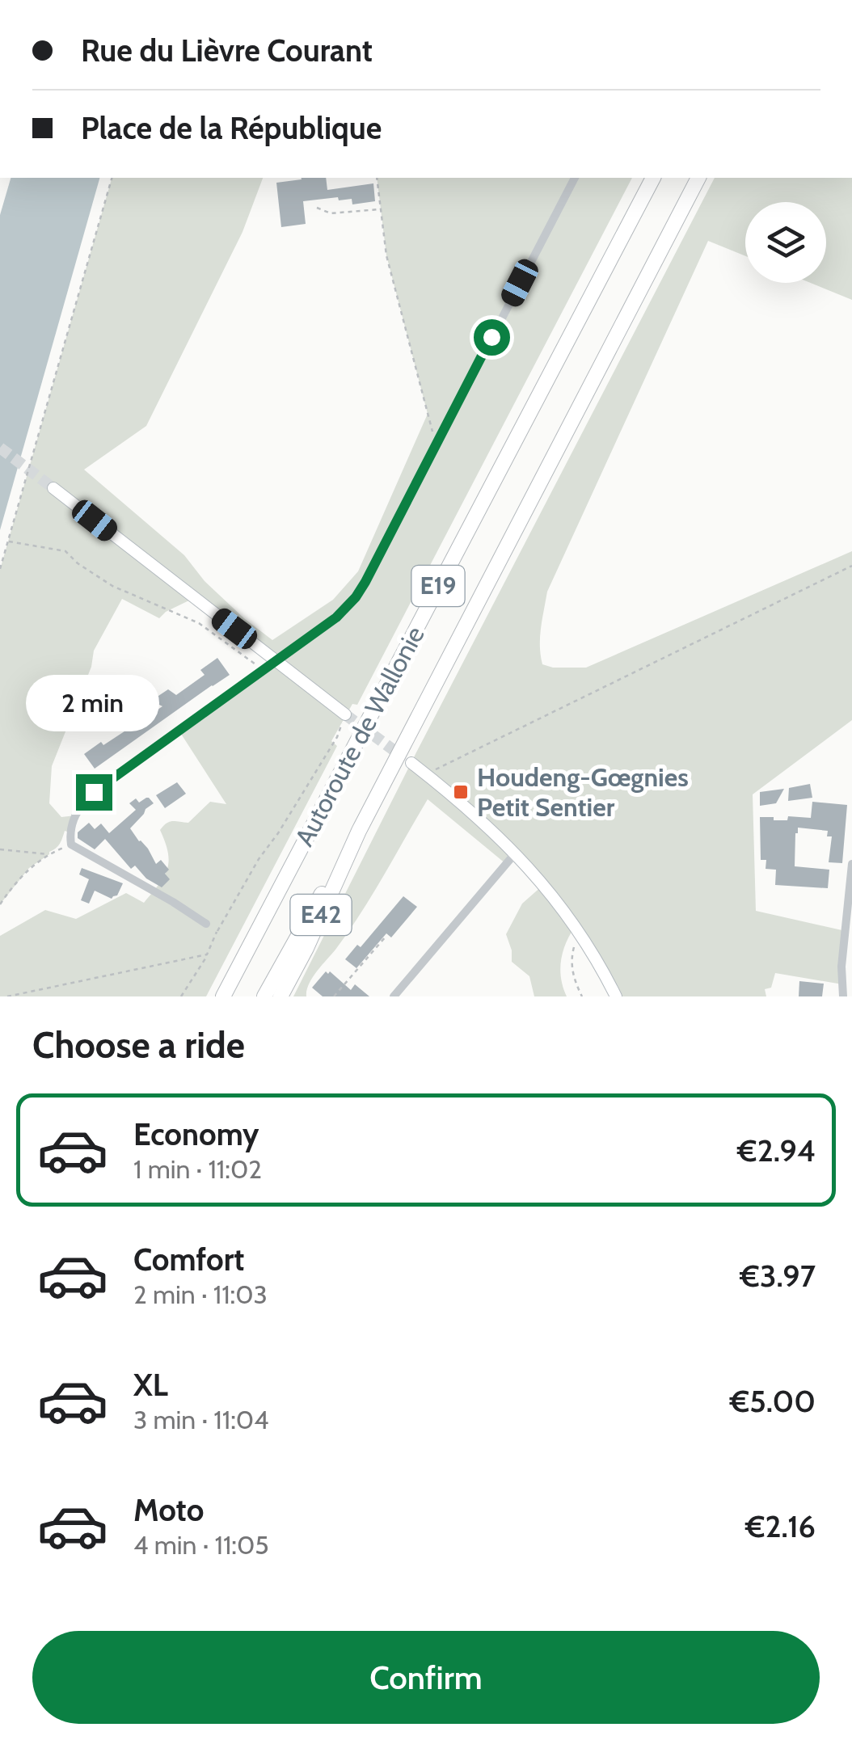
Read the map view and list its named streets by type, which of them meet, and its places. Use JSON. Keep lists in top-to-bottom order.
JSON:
{
  "streets": {
    "highway": ["E19", "Autoroute de Wallonie", "E42"]
  },
  "crossings": [
    ["E19", "Autoroute de Wallonie"]
  ],
  "places": {
    "transit": ["Houdeng-Gœgnies Petit Sentier"]
  },
  "page": {
    "banner": ["Rue du Lièvre Courant", "Place de la République"],
    "bubble": "2 min",
    "heading": "Choose a ride",
    "list": [
      {
        "name": "Economy",
        "note": "1 min · 11:02",
        "value": "€2.94"
      },
      {
        "name": "Comfort",
        "note": "2 min · 11:03",
        "value": "€3.97"
      },
      {
        "name": "XL",
        "note": "3 min · 11:04",
        "value": "€5.00"
      },
      {
        "name": "Moto",
        "note": "4 min · 11:05",
        "value": "€2.16"
      }
    ],
    "buttons": "Confirm"
  }
}
